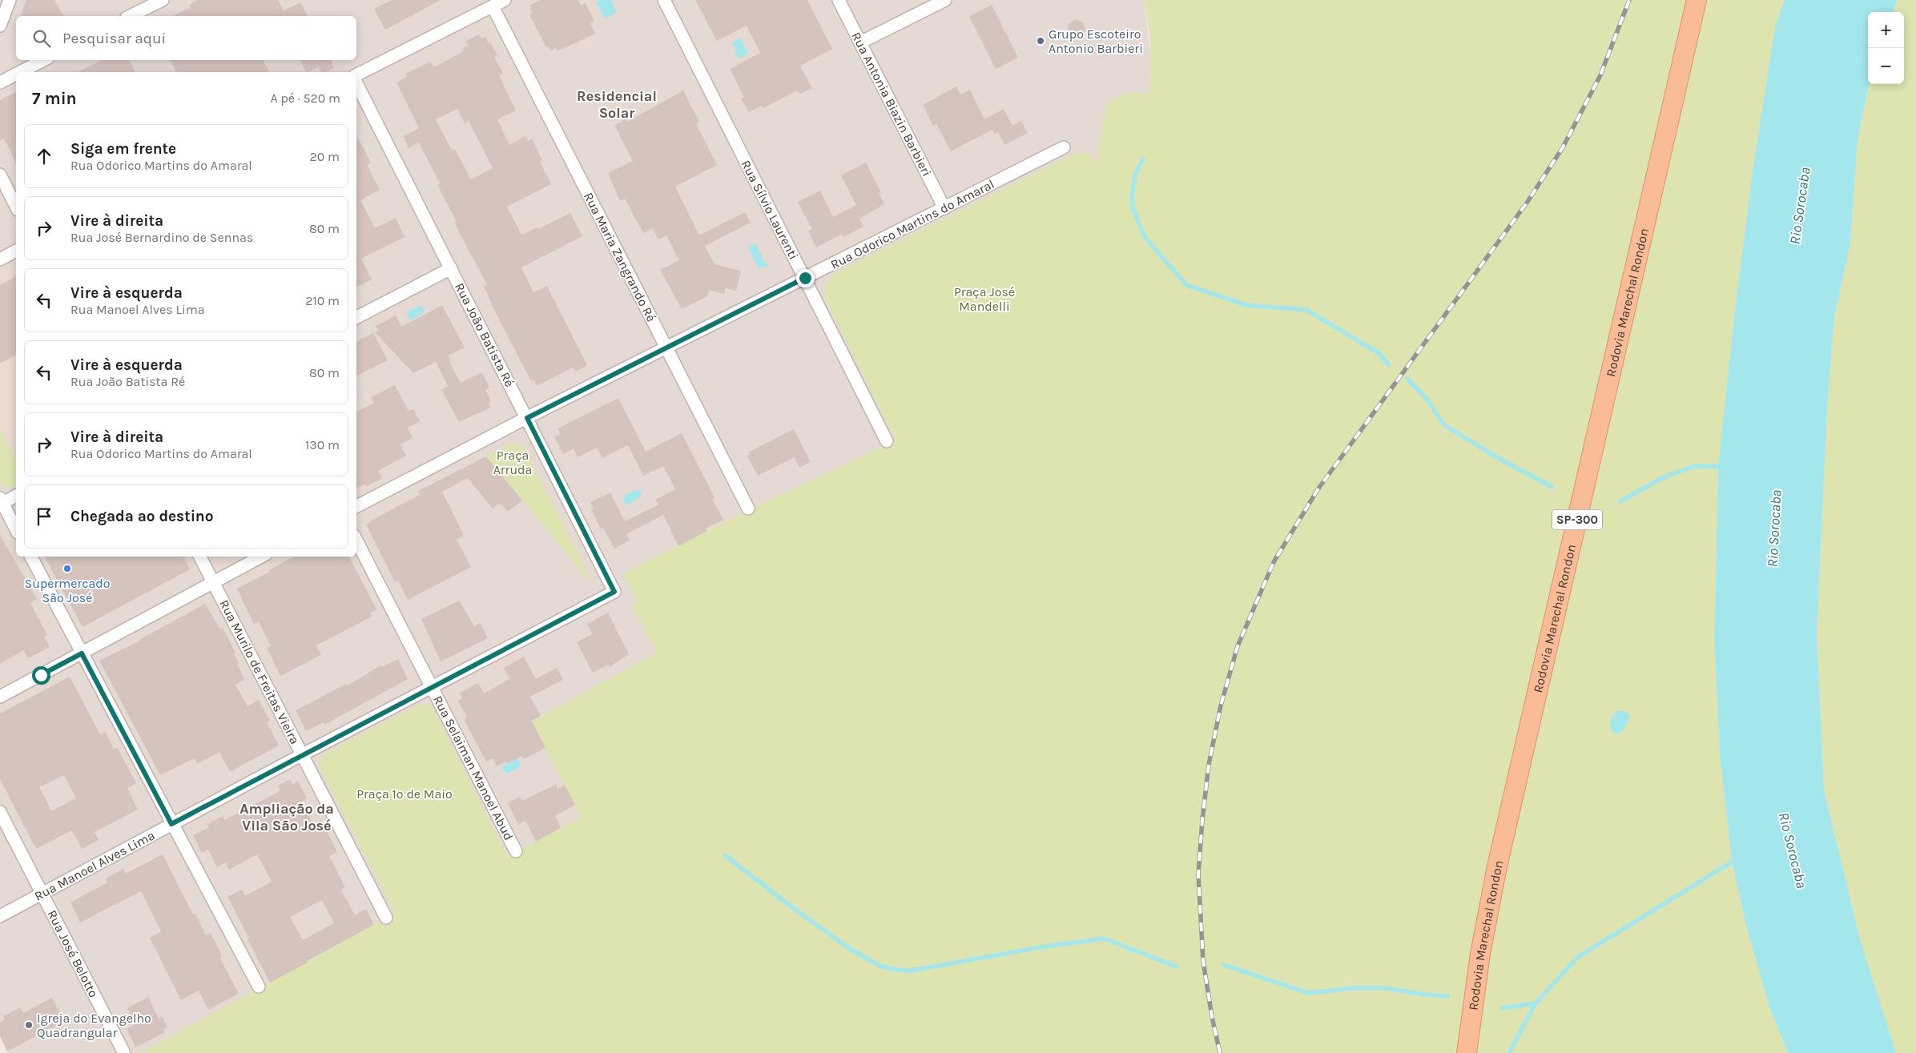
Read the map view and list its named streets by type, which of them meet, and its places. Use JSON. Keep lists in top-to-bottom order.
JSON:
{
  "streets": {
    "main road": ["Rodovia Marechal Rondon", "SP-300"],
    "street": [
      "Rua Antonia Biazin Barbieri",
      "Rua Sílvio Laurenti",
      "Rua Odorico Martins do Amaral",
      "Rua Maria Zangrando Ré",
      "Rua João Batista Ré",
      "Rua Murilo de Freitas Vieira",
      "Rua Selaiman Manoel Abud",
      "Rua Manoel Alves Lima",
      "Rua José Belotto"
    ]
  },
  "crossings": [
    ["Rua Antonia Biazin Barbieri", "Rua Odorico Martins do Amaral"],
    ["Rua Sílvio Laurenti", "Rua Odorico Martins do Amaral"],
    ["Rua Odorico Martins do Amaral", "Rua Maria Zangrando Ré"],
    ["Rua Odorico Martins do Amaral", "Rua João Batista Ré"],
    ["Rua João Batista Ré", "Rua Manoel Alves Lima"],
    ["Rua Murilo de Freitas Vieira", "Rua Manoel Alves Lima"],
    ["Rua Selaiman Manoel Abud", "Rua Manoel Alves Lima"],
    ["Rua Manoel Alves Lima", "Rua José Belotto"]
  ],
  "districts": ["Residencial Solar", "Ampliação da Vila São José"],
  "water": ["Rio Sorocaba"],
  "parks": ["Praça José Mandelli", "Praça Arruda", "Praça 1º de Maio"],
  "places": ["Grupo Escoteiro Antonio Barbieri", "Supermercado São José", "Igreja do Evangelho Quadrangular"],
  "page": {
    "map_buttons": ["+", "−"],
    "search": "Pesquisar aqui",
    "heading": ["7 min", "A pé · 520 m"],
    "list": [
      ["Siga em frente", "Rua Odorico Martins do Amaral", "20 m"],
      ["Vire à direita", "Rua José Bernardino de Sennas", "80 m"],
      ["Vire à esquerda", "Rua Manoel Alves Lima", "210 m"],
      ["Vire à esquerda", "Rua João Batista Ré", "80 m"],
      ["Vire à direita", "Rua Odorico Martins do Amaral", "130 m"],
      "Chegada ao destino"
    ]
  }
}
